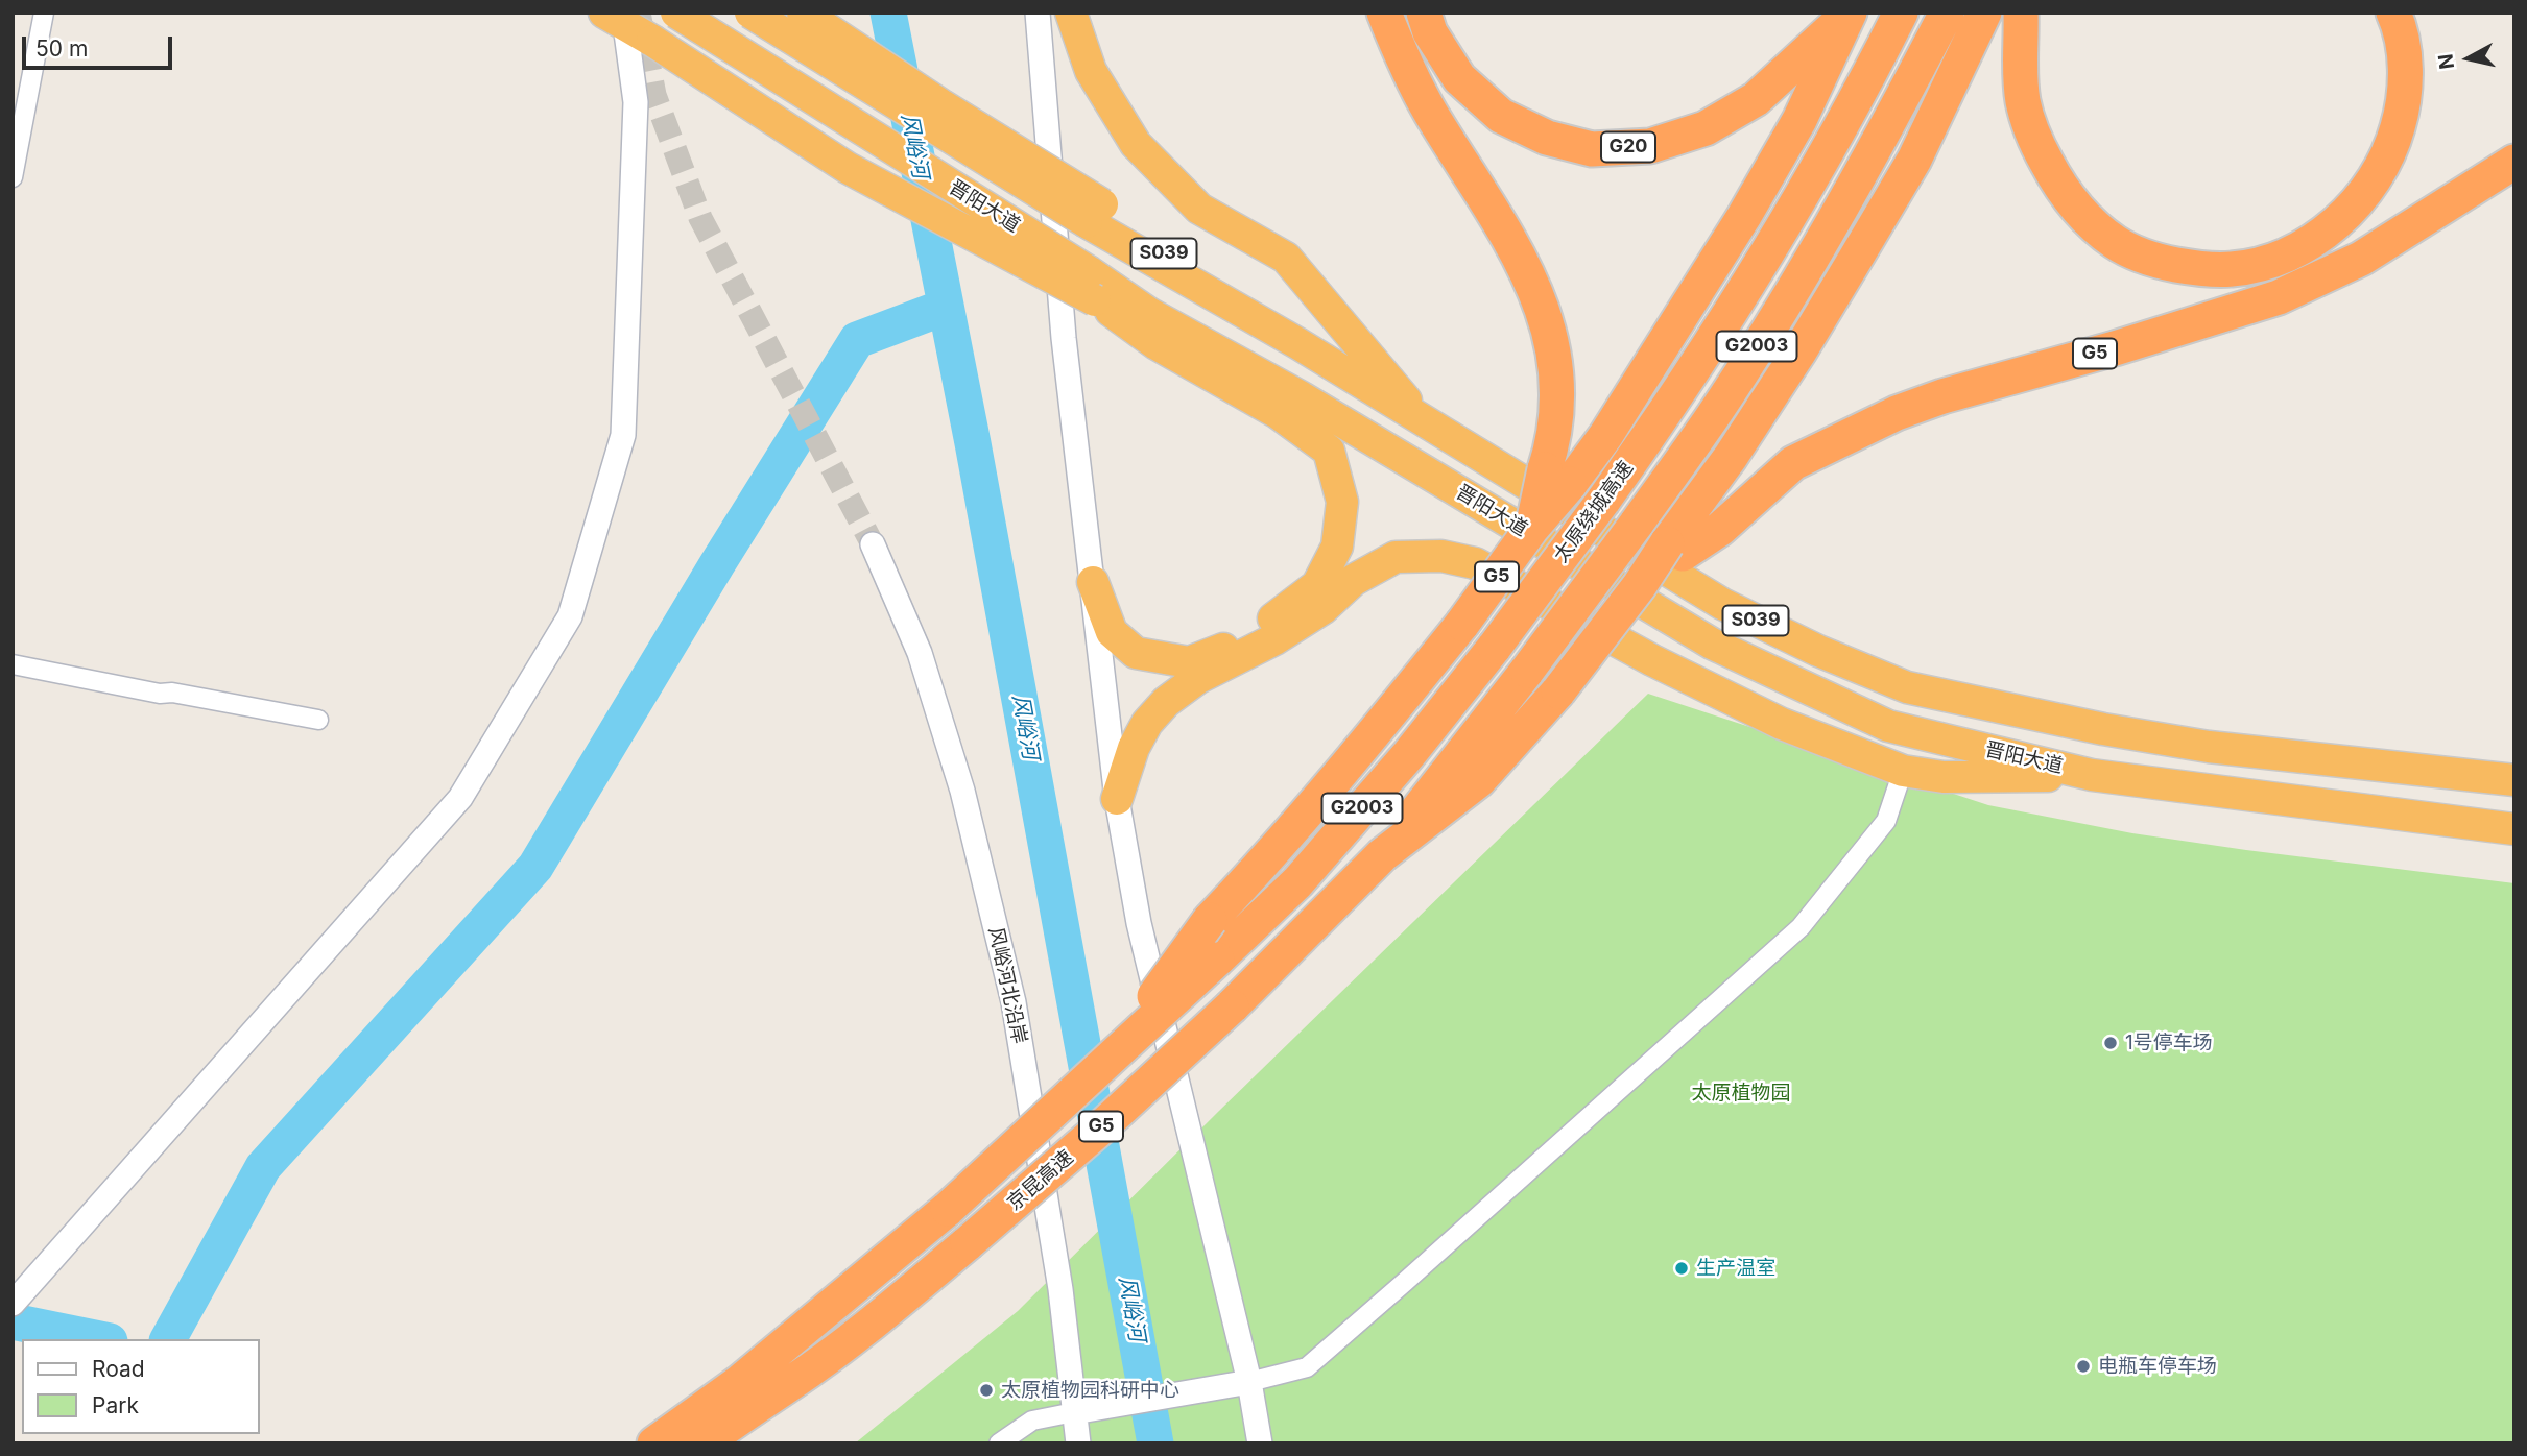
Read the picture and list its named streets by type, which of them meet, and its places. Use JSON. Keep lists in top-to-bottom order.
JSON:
{
  "streets": {
    "highway": [
      "G20",
      "晋阳大道",
      "S039",
      "G2003",
      "G5",
      "太原绕城高速",
      "京昆高速"
    ],
    "street": ["风峪河北沿岸"]
  },
  "crossings": [
    ["G20", "G5"],
    ["晋阳大道", "S039"],
    ["G5", "太原绕城高速"],
    ["G5", "京昆高速"],
    ["太原绕城高速", "京昆高速"]
  ],
  "water": ["风峪河"],
  "parks": ["太原植物园"],
  "places": [
    "1号停车场",
    "生产温室",
    "电瓶车停车场",
    "太原植物园科研中心"
  ],
  "legend": ["Road", "Park"],
  "scale_bar": "50 m",
  "north": "left"
}
